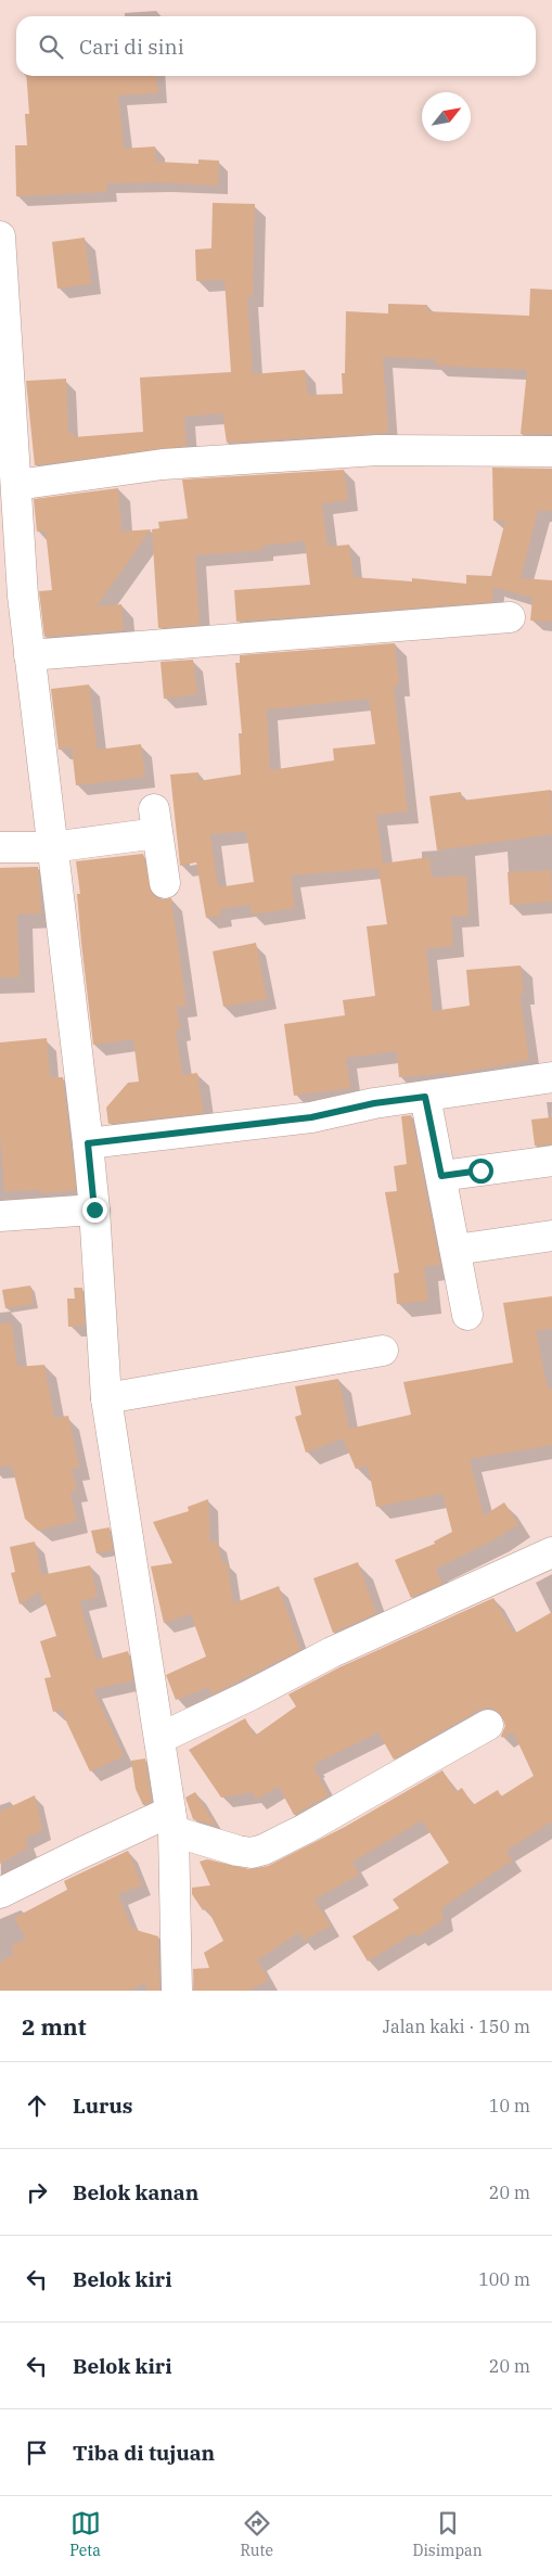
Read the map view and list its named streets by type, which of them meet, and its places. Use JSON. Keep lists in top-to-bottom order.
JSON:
{
  "north": "top right",
  "page": {
    "search": "Cari di sini",
    "heading": ["2 mnt", "Jalan kaki · 150 m"],
    "list": [
      ["Lurus", "10 m"],
      ["Belok kanan", "20 m"],
      ["Belok kiri", "100 m"],
      ["Belok kiri", "20 m"],
      "Tiba di tujuan"
    ],
    "nav": ["Peta", "Rute", "Disimpan"]
  }
}
